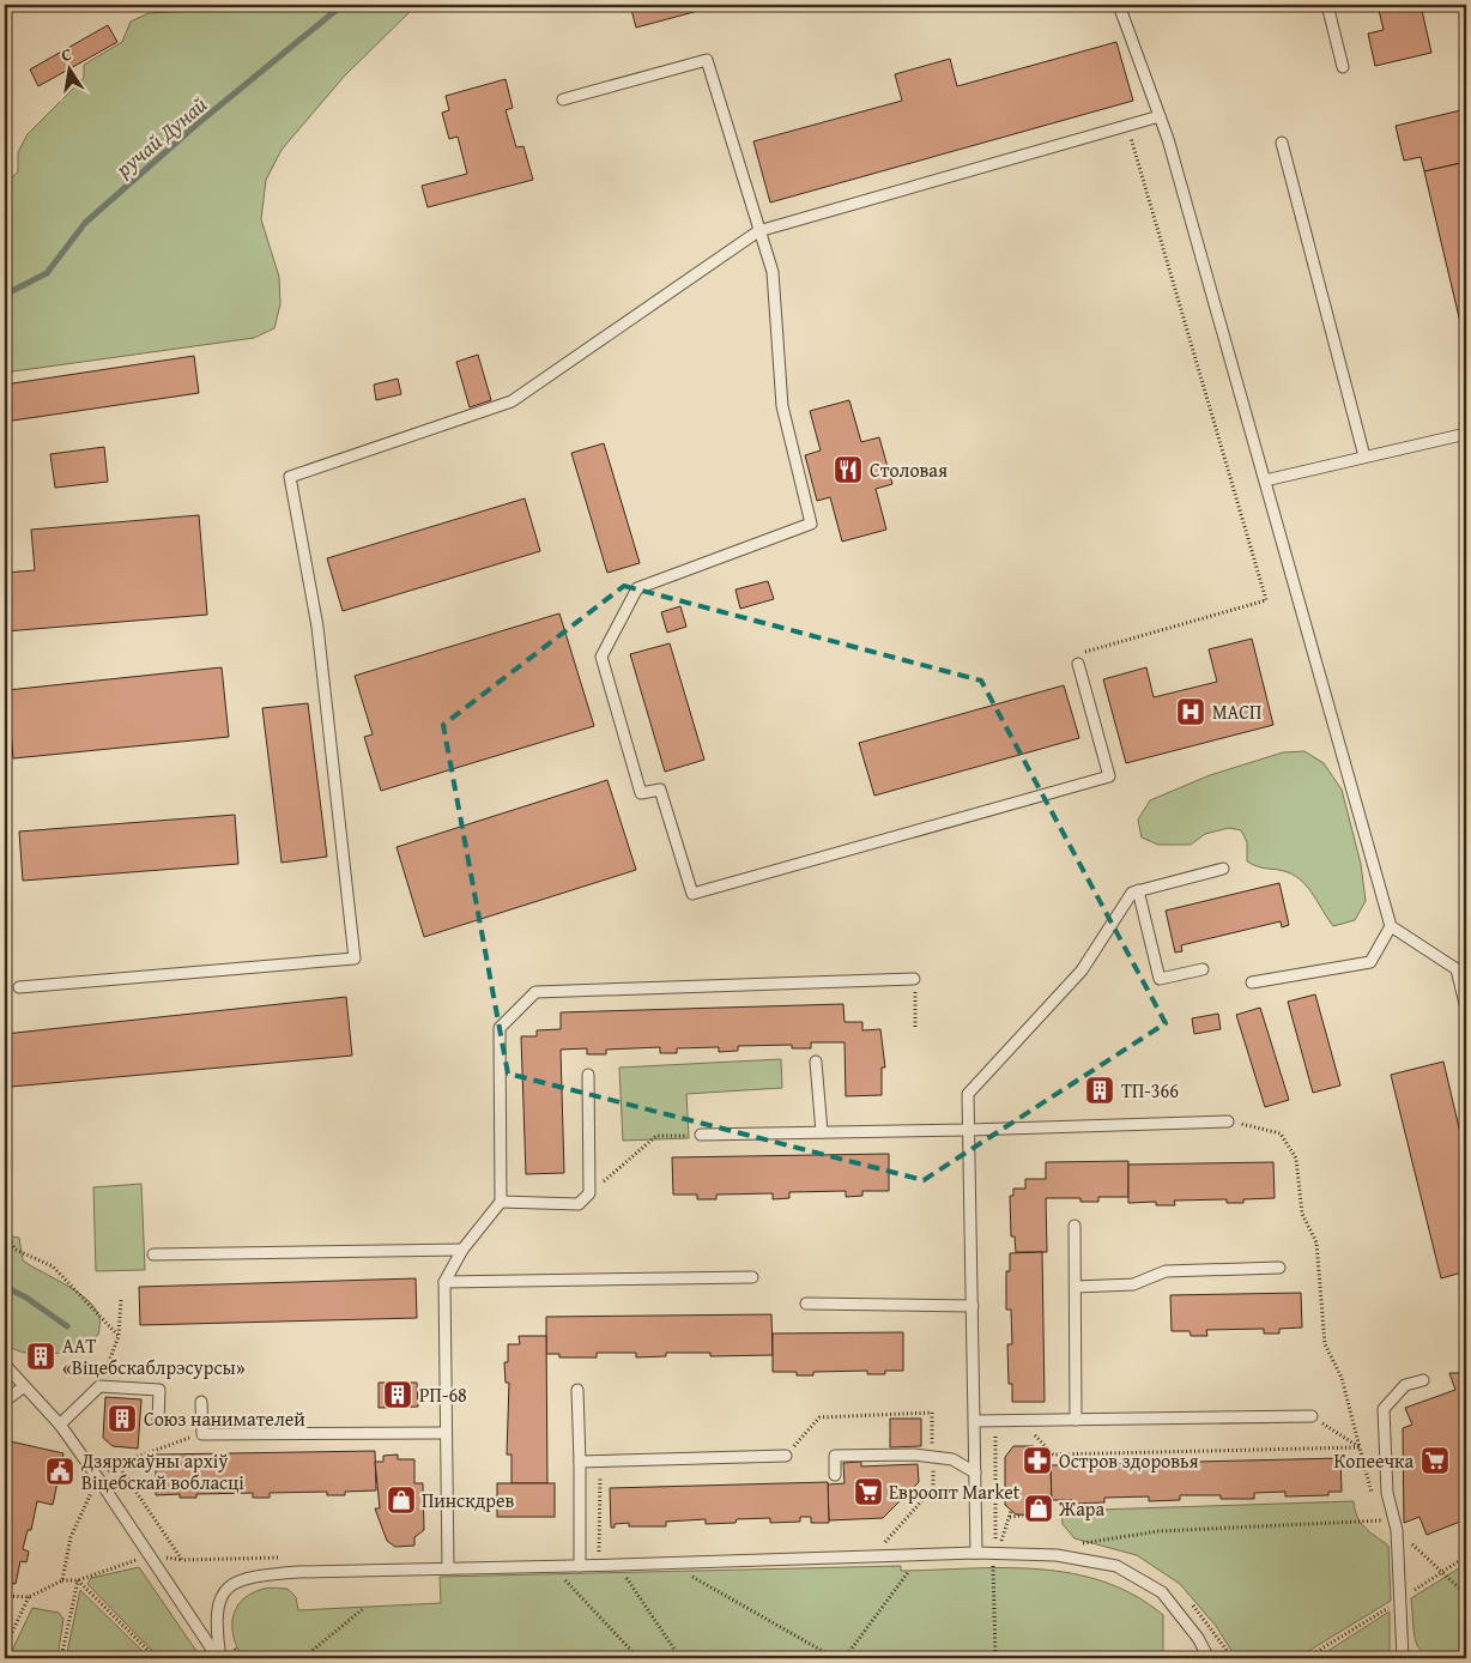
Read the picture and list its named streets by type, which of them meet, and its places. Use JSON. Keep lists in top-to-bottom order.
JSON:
{
  "water": ["ручай Дунай"],
  "places": {
    "restaurant": ["Столовая"],
    "hospital": ["МАСП"],
    "building": [
      "ТП-366",
      "ААТ «Віцебскаблрэсурсы»",
      "РП-68",
      "Союз нанимателей"
    ],
    "pharmacy": ["Остров здоровья"],
    "supermarket": ["Копеечка", "Евроопт Market"],
    "public building": ["Дзяржаўны архіў Віцебскай вобласці"],
    "shop": ["Пинскдрев", "Жара"]
  },
  "north": "top"
}
